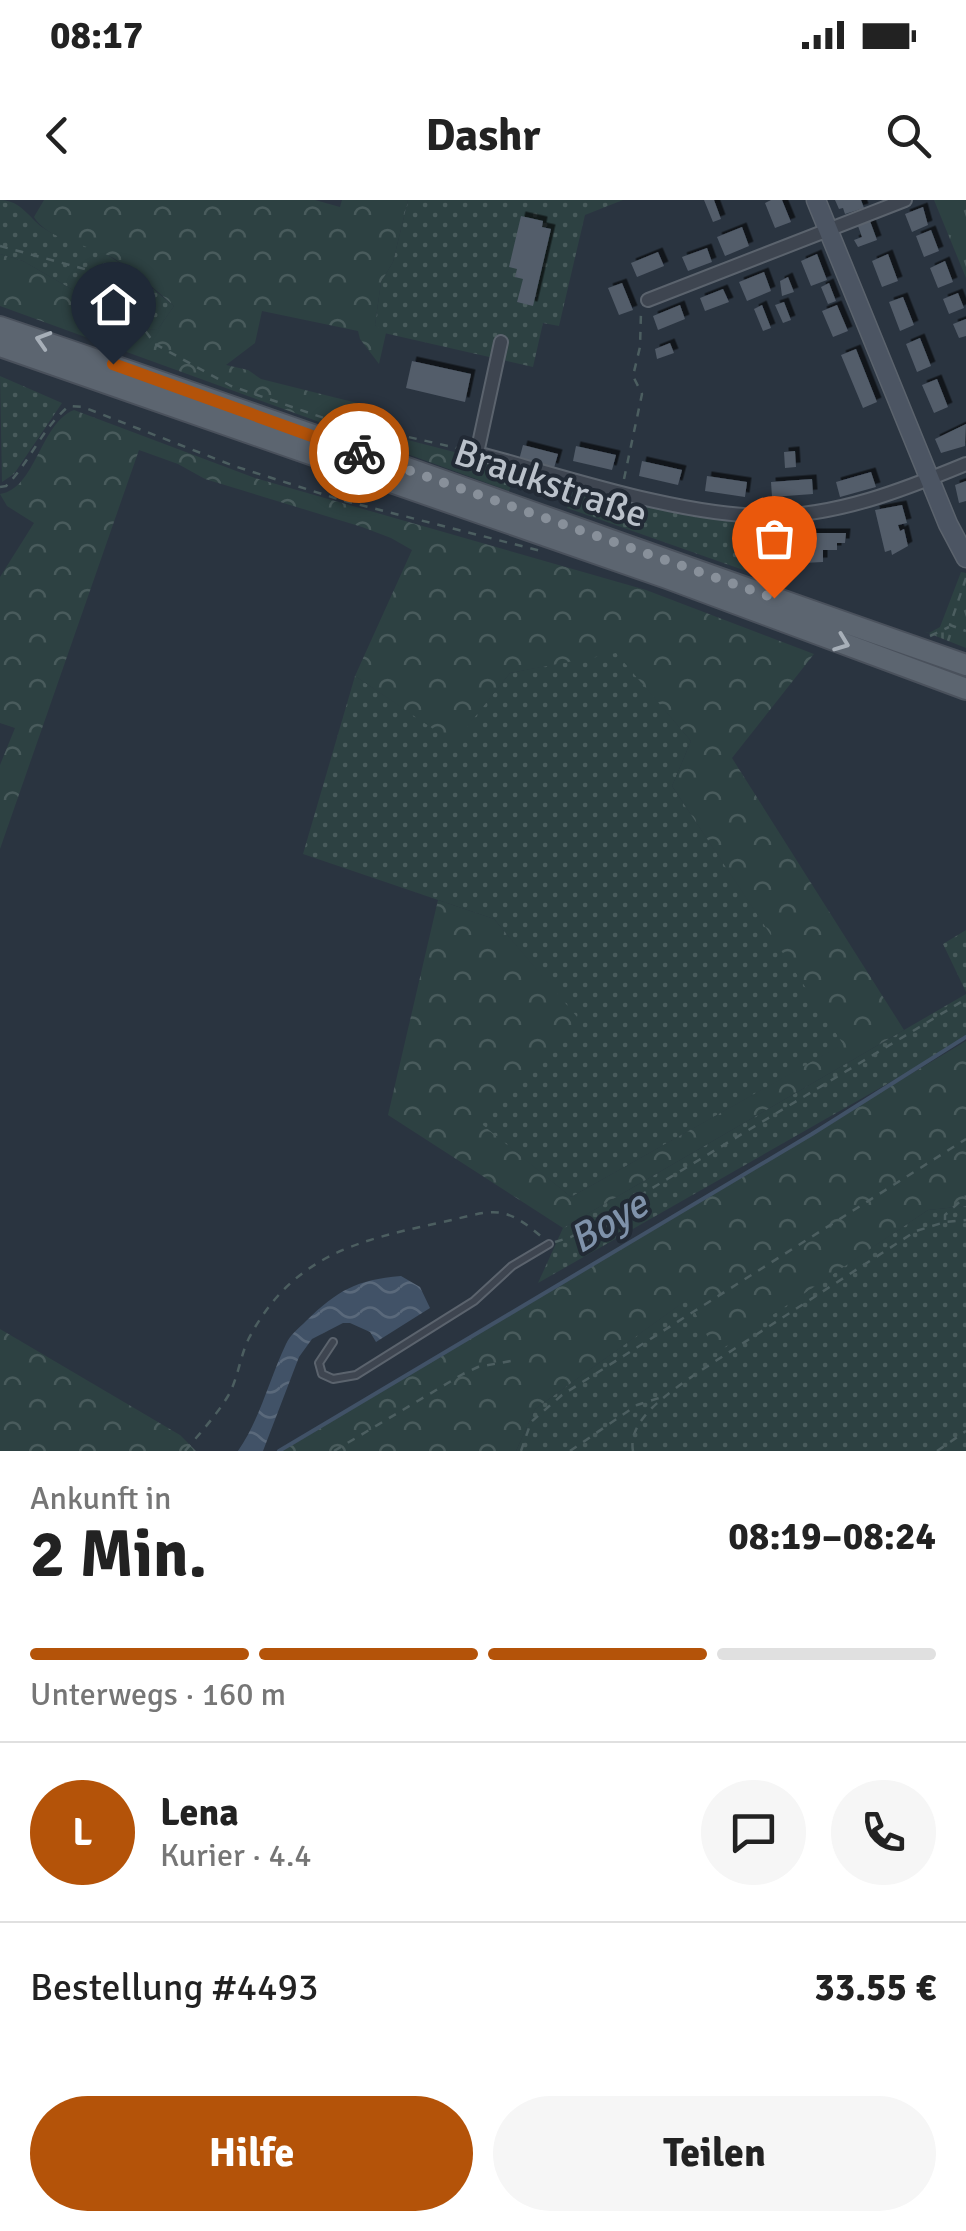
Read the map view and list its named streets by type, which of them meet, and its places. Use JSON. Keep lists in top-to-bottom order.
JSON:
{
  "streets": {
    "main road": ["Braukstraße"]
  },
  "water": ["Boye"],
  "page": {
    "status": "08:17",
    "header": "Dashr",
    "heading": ["2 Min.", "Ankunft in", "08:19–08:24"],
    "panel": [
      "Lena",
      "Kurier · 4.4",
      "Bestellung #4493",
      "33.55 €"
    ],
    "bar": "Unterwegs · 160 m",
    "round": "L",
    "buttons": ["Hilfe", "Teilen"]
  }
}
